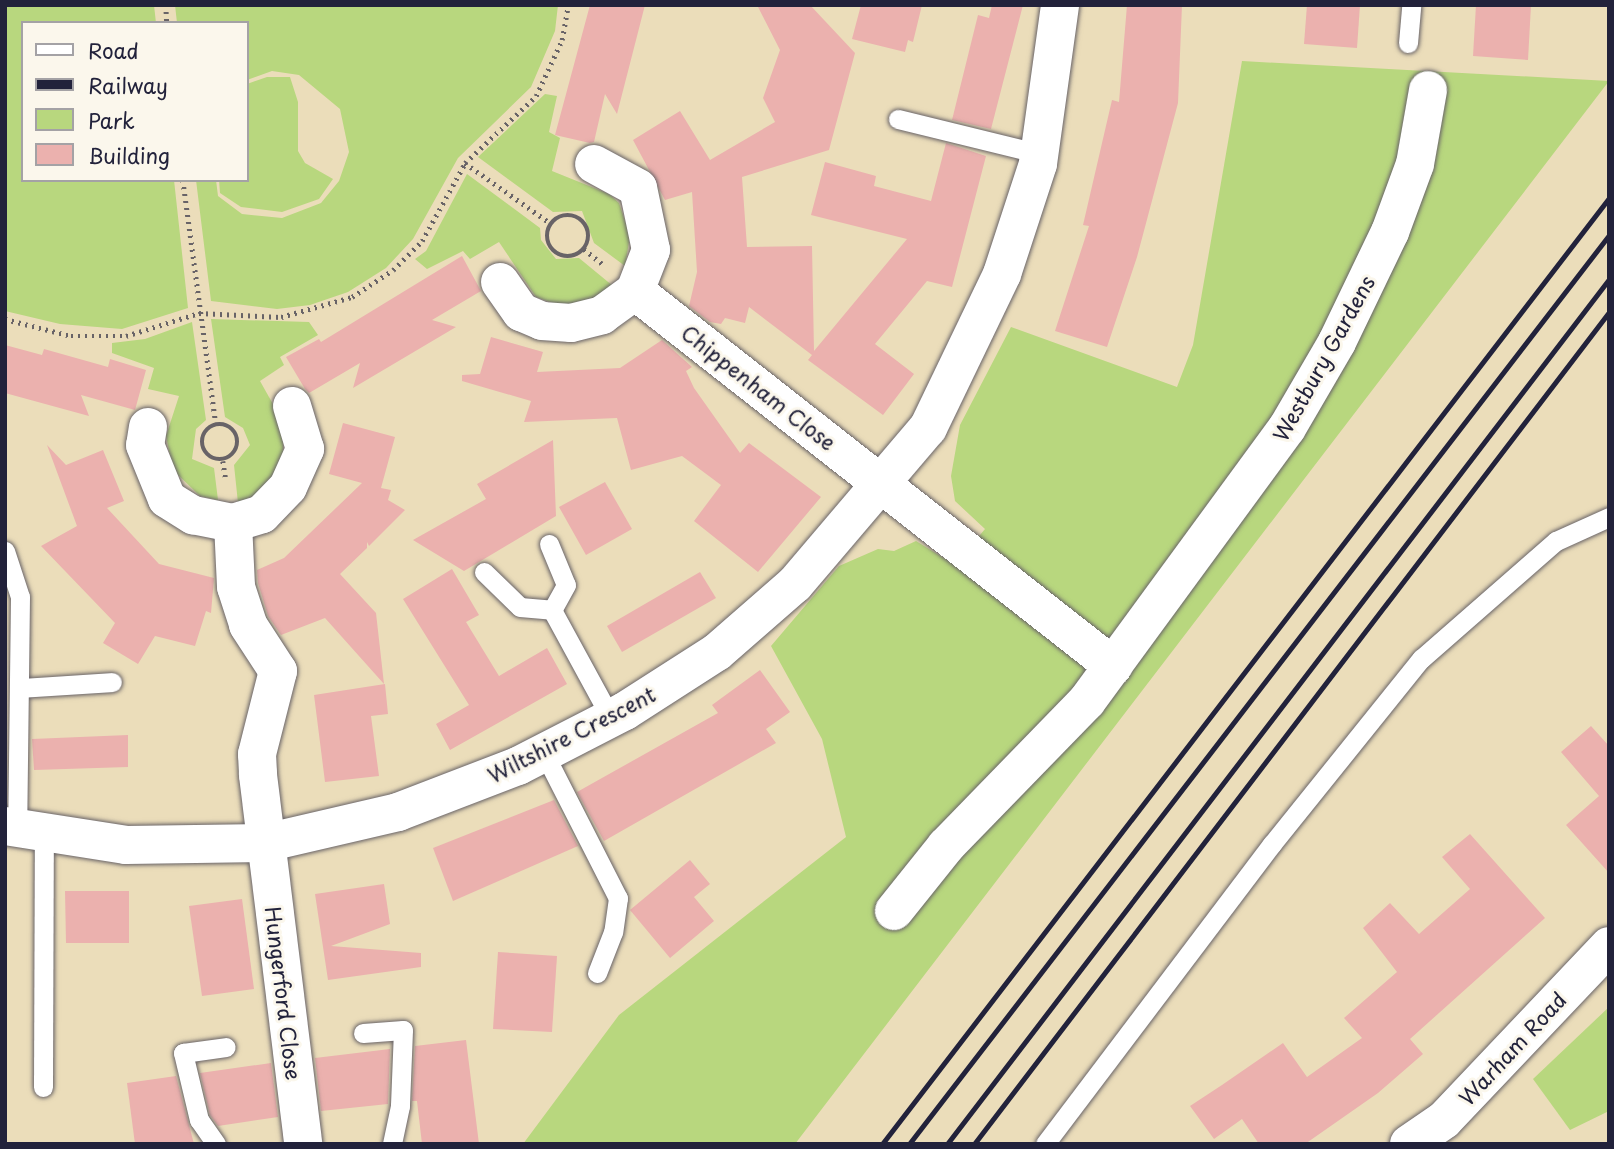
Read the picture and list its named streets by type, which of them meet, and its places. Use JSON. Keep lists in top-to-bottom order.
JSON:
{
  "streets": {
    "street": [
      "Westbury Gardens",
      "Chippenham Close",
      "Wiltshire Crescent",
      "Hungerford Close",
      "Warham Road"
    ]
  },
  "crossings": [
    ["Chippenham Close", "Wiltshire Crescent"],
    ["Wiltshire Crescent", "Hungerford Close"]
  ],
  "legend": [
    "Road",
    "Railway",
    "Park",
    "Building"
  ]
}
